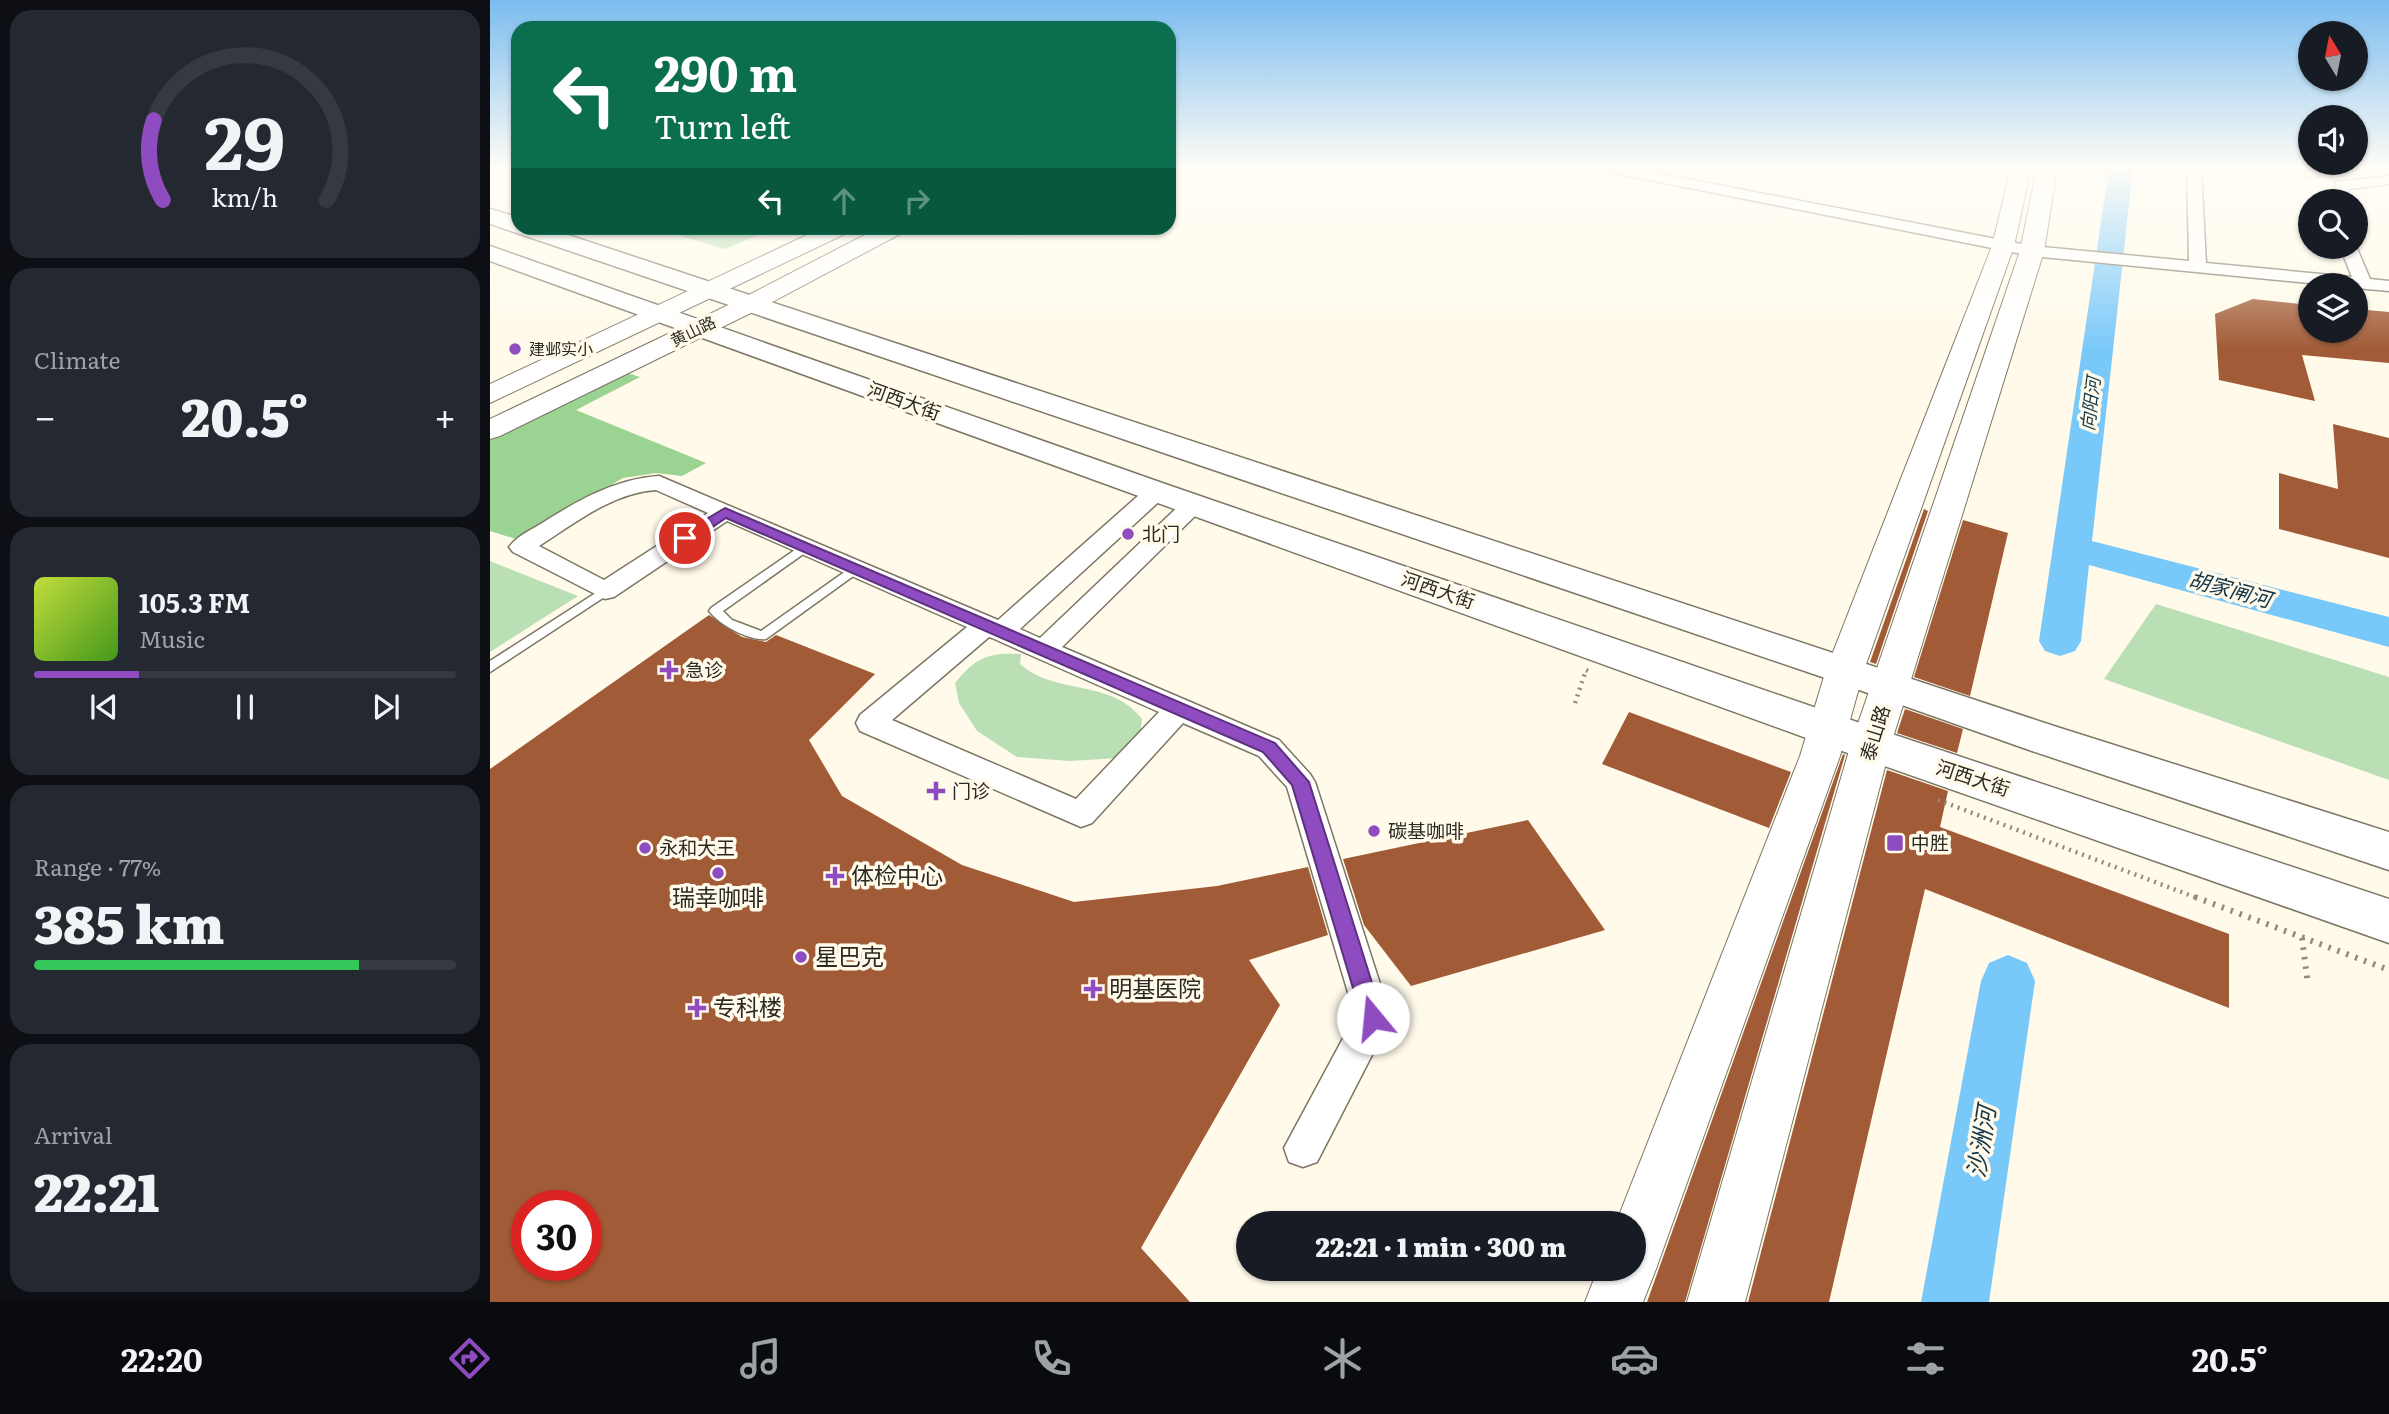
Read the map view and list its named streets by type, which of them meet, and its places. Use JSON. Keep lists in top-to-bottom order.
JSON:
{
  "streets": {
    "main road": ["河西大街"],
    "street": ["黄山路", "泰山路"]
  },
  "crossings": [
    ["黄山路", "河西大街"],
    ["河西大街", "泰山路"]
  ],
  "water": ["向阳河", "胡家闸河", "沙洲河"],
  "places": {
    "other": [
      "建邺实小",
      "北门",
      "碳基咖啡",
      "永和大王",
      "瑞幸咖啡",
      "星巴克"
    ],
    "health": [
      "急诊",
      "门诊",
      "体检中心",
      "明基医院",
      "专科楼"
    ],
    "transit": ["中胜"]
  },
  "north": "top",
  "page": {
    "turn": ["290 m", "Turn left"],
    "tile": [
      "Climate",
      ["Range · 77%", "385 km"],
      ["Arrival", "22:21"]
    ],
    "heat": ["−", "20.5°", "+"],
    "song": ["105.3 FM", "Music"],
    "limit": "30",
    "trip": "22:21 · 1 min · 300 m",
    "tabs": ["22:20", "20.5°"],
    "gauge": ["29", "km/h"]
  }
}
